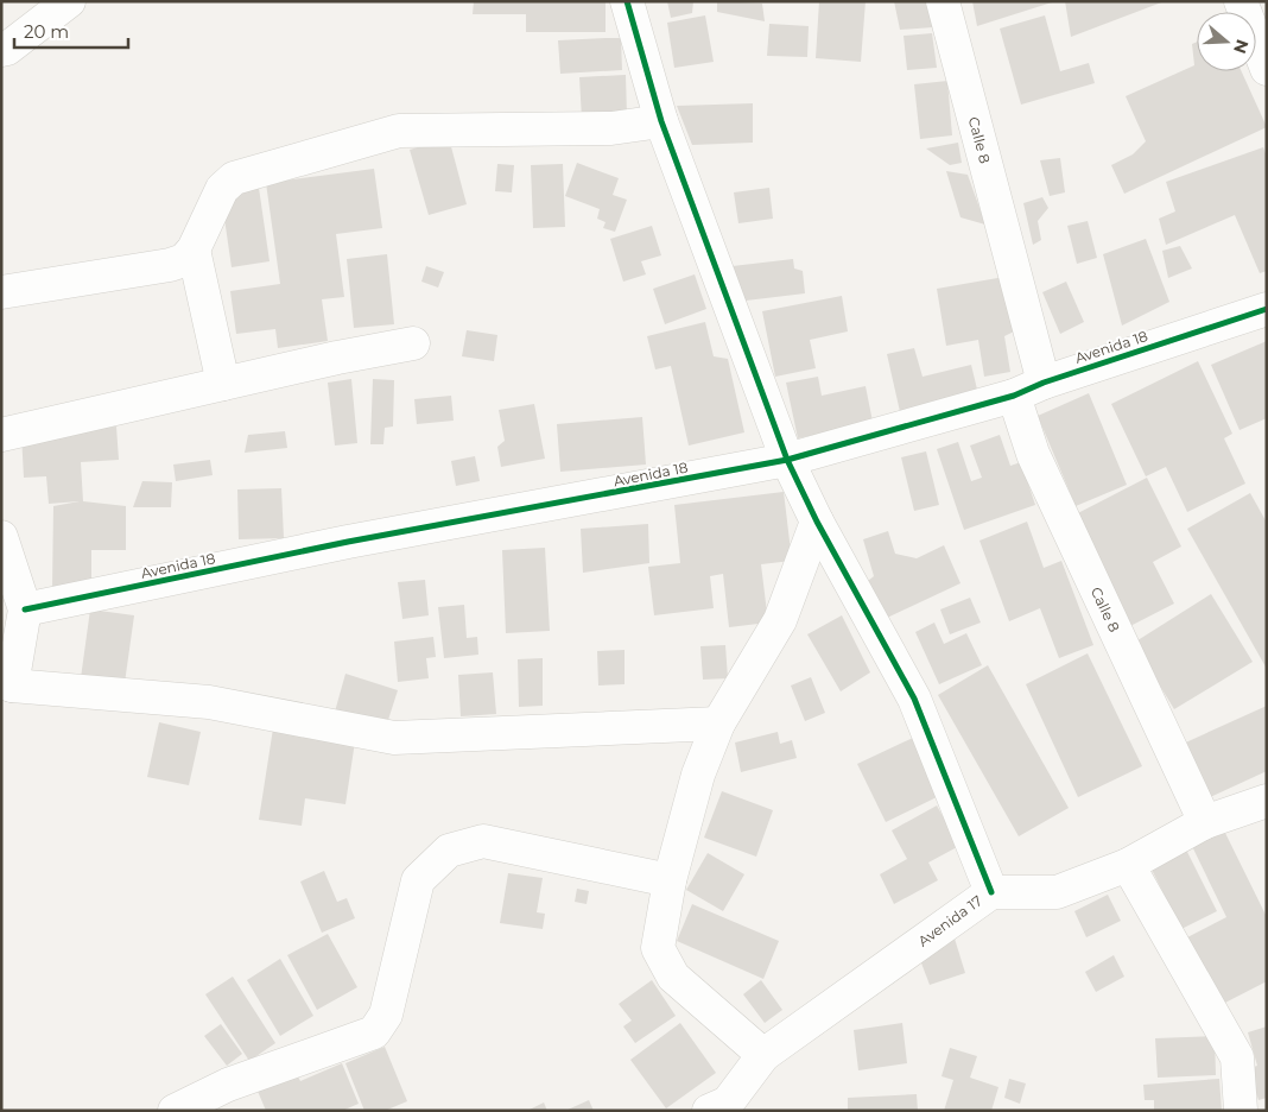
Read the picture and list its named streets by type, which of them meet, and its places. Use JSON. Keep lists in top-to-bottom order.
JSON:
{
  "streets": {
    "street": ["Calle 8", "Avenida 18", "Avenida 17"]
  },
  "crossings": [
    ["Calle 8", "Avenida 18"],
    ["Calle 8", "Avenida 17"]
  ],
  "scale_bar": "20 m",
  "north": "right"
}
